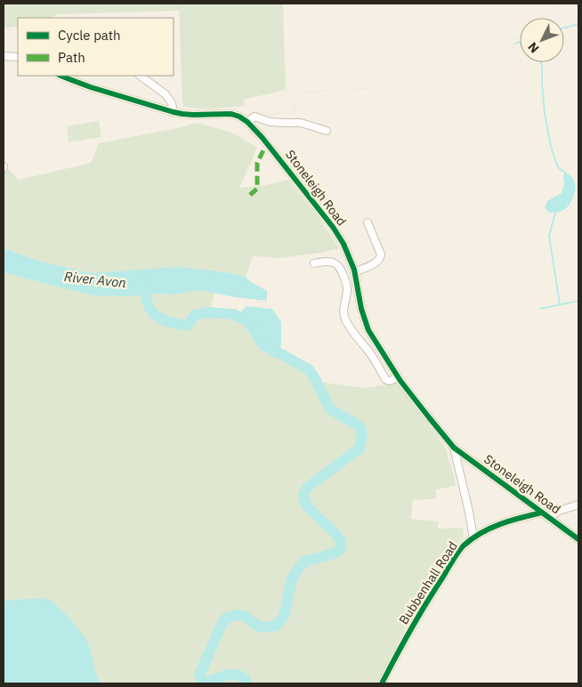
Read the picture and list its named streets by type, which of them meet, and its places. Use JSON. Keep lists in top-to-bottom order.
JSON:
{
  "streets": {
    "street": ["Stoneleigh Road", "Bubbenhall Road"]
  },
  "crossings": [
    ["Stoneleigh Road", "Bubbenhall Road"]
  ],
  "water": ["River Avon"],
  "legend": ["Cycle path", "Path"],
  "north": "bottom left"
}
